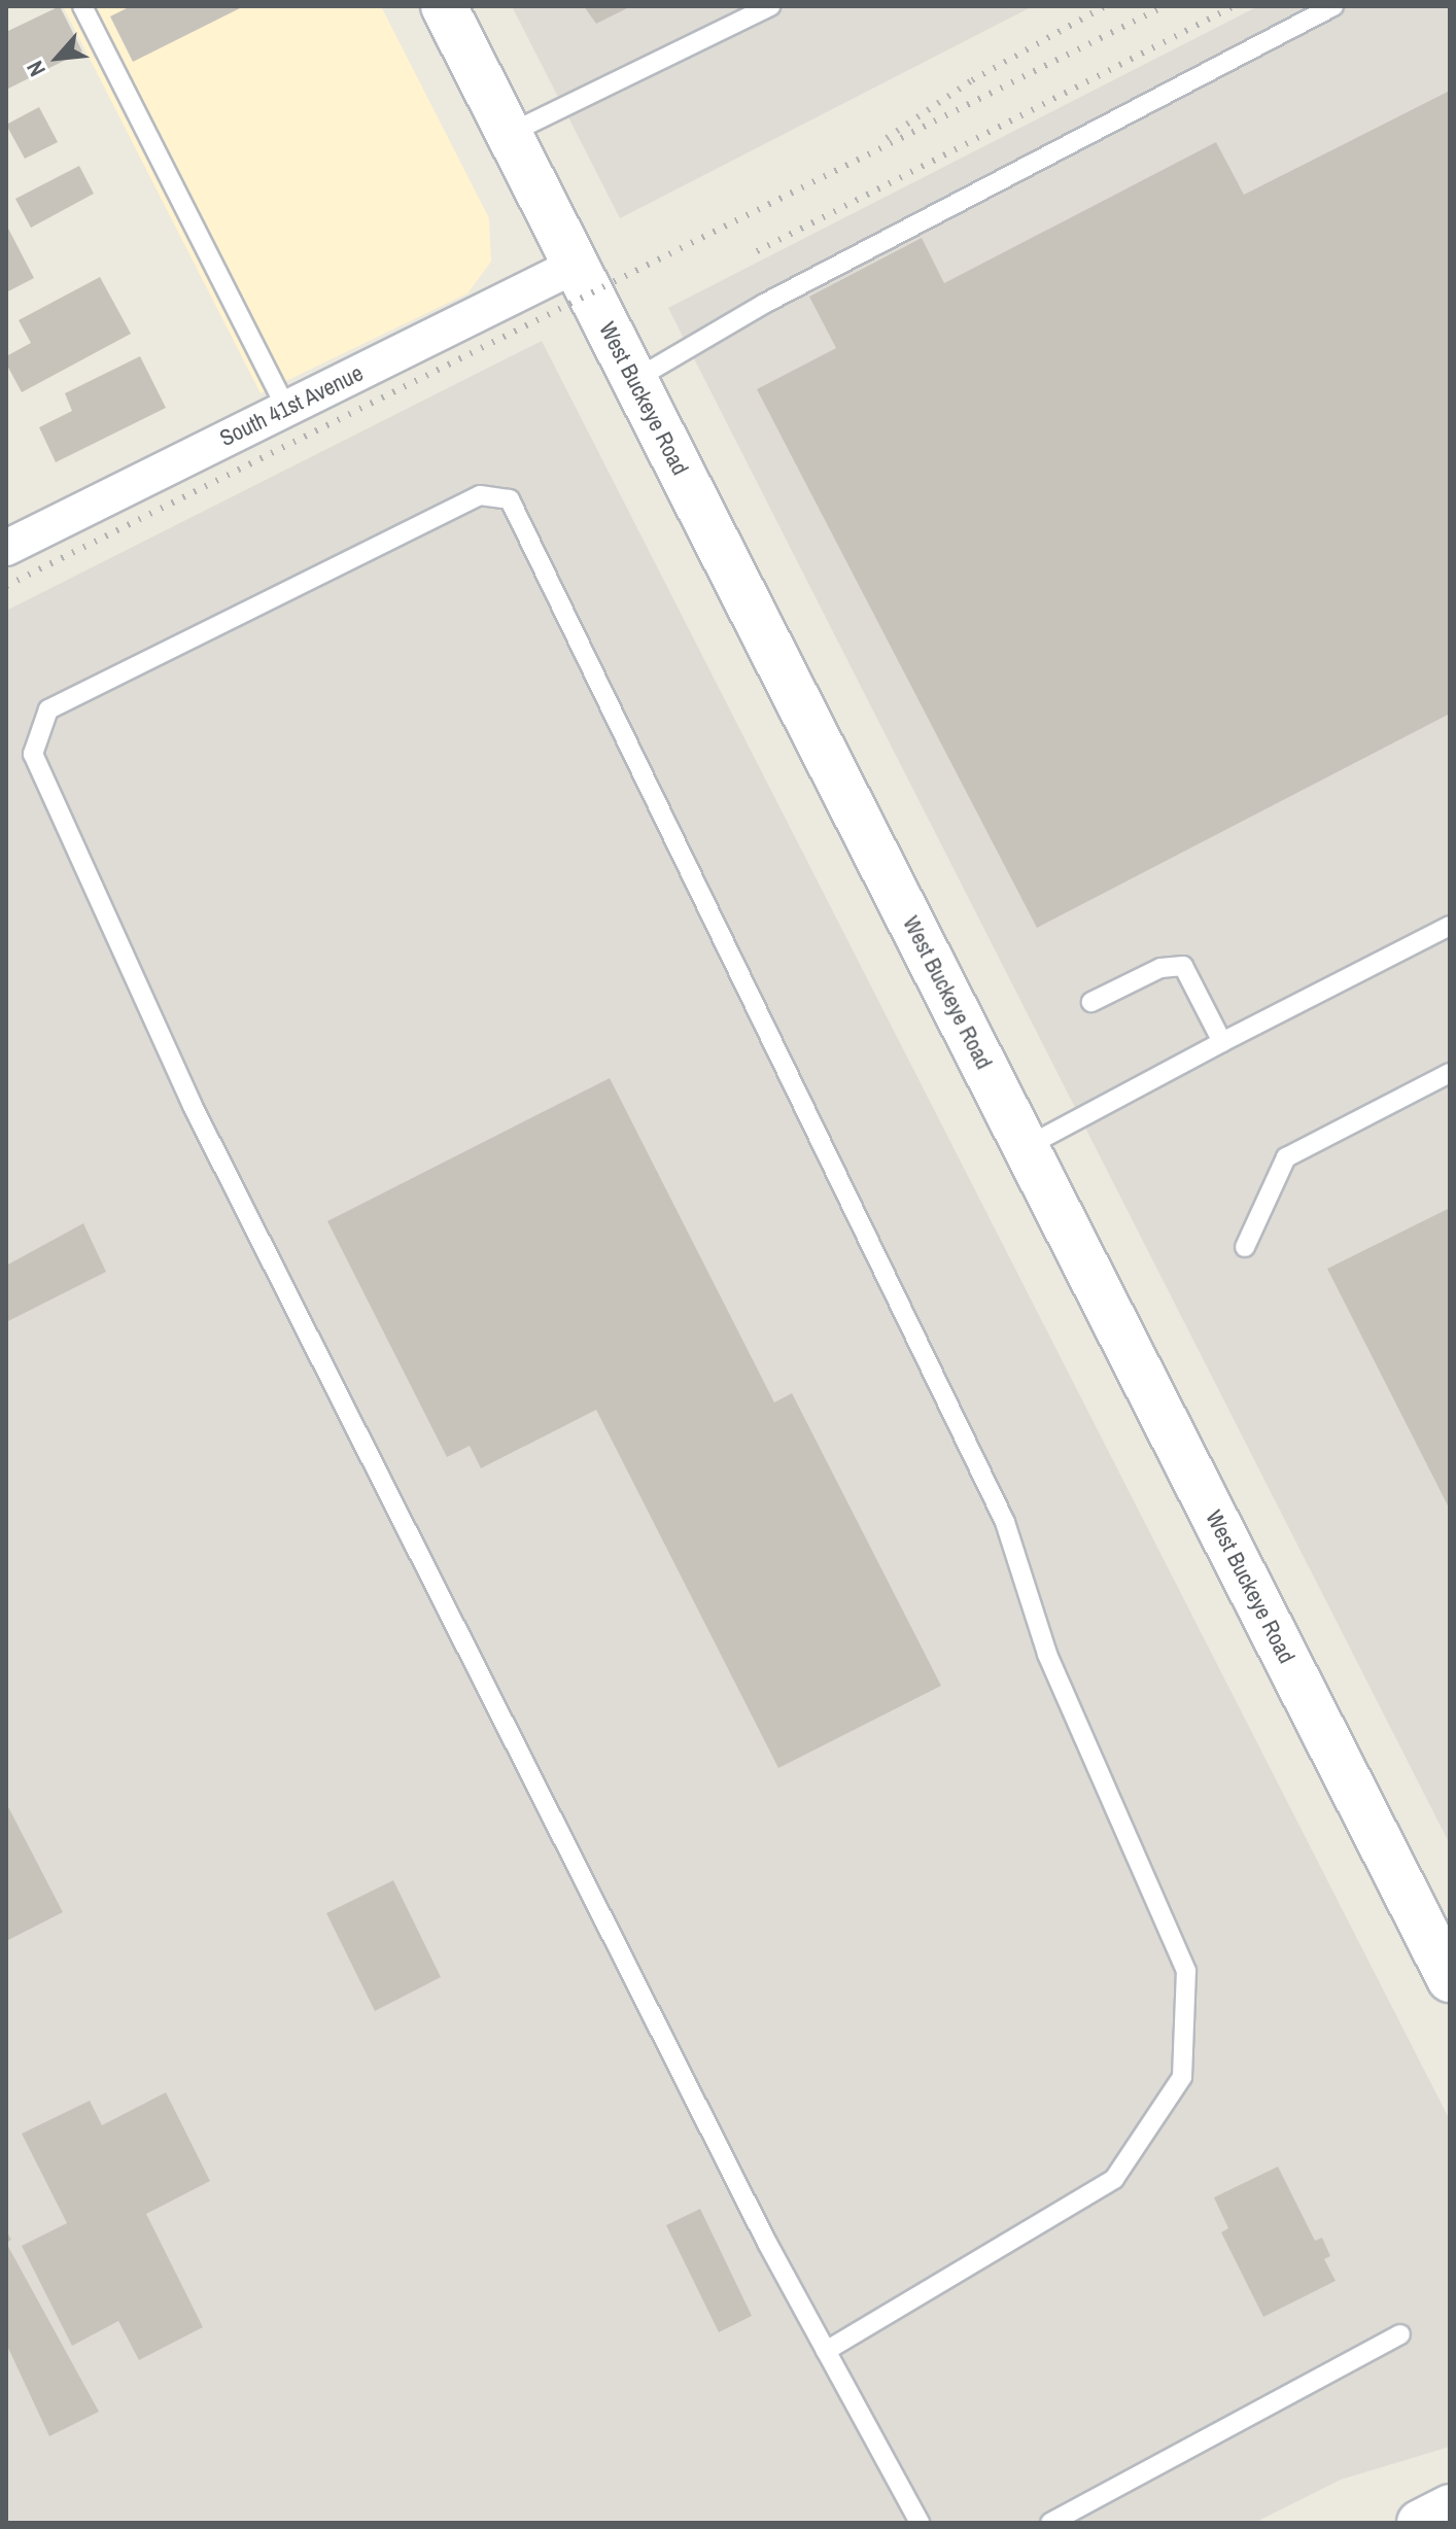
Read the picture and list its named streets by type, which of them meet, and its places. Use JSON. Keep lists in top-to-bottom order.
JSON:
{
  "streets": {
    "main road": ["West Buckeye Road"],
    "street": ["South 41st Avenue"]
  },
  "crossings": [
    ["West Buckeye Road", "South 41st Avenue"]
  ],
  "north": "bottom left"
}
